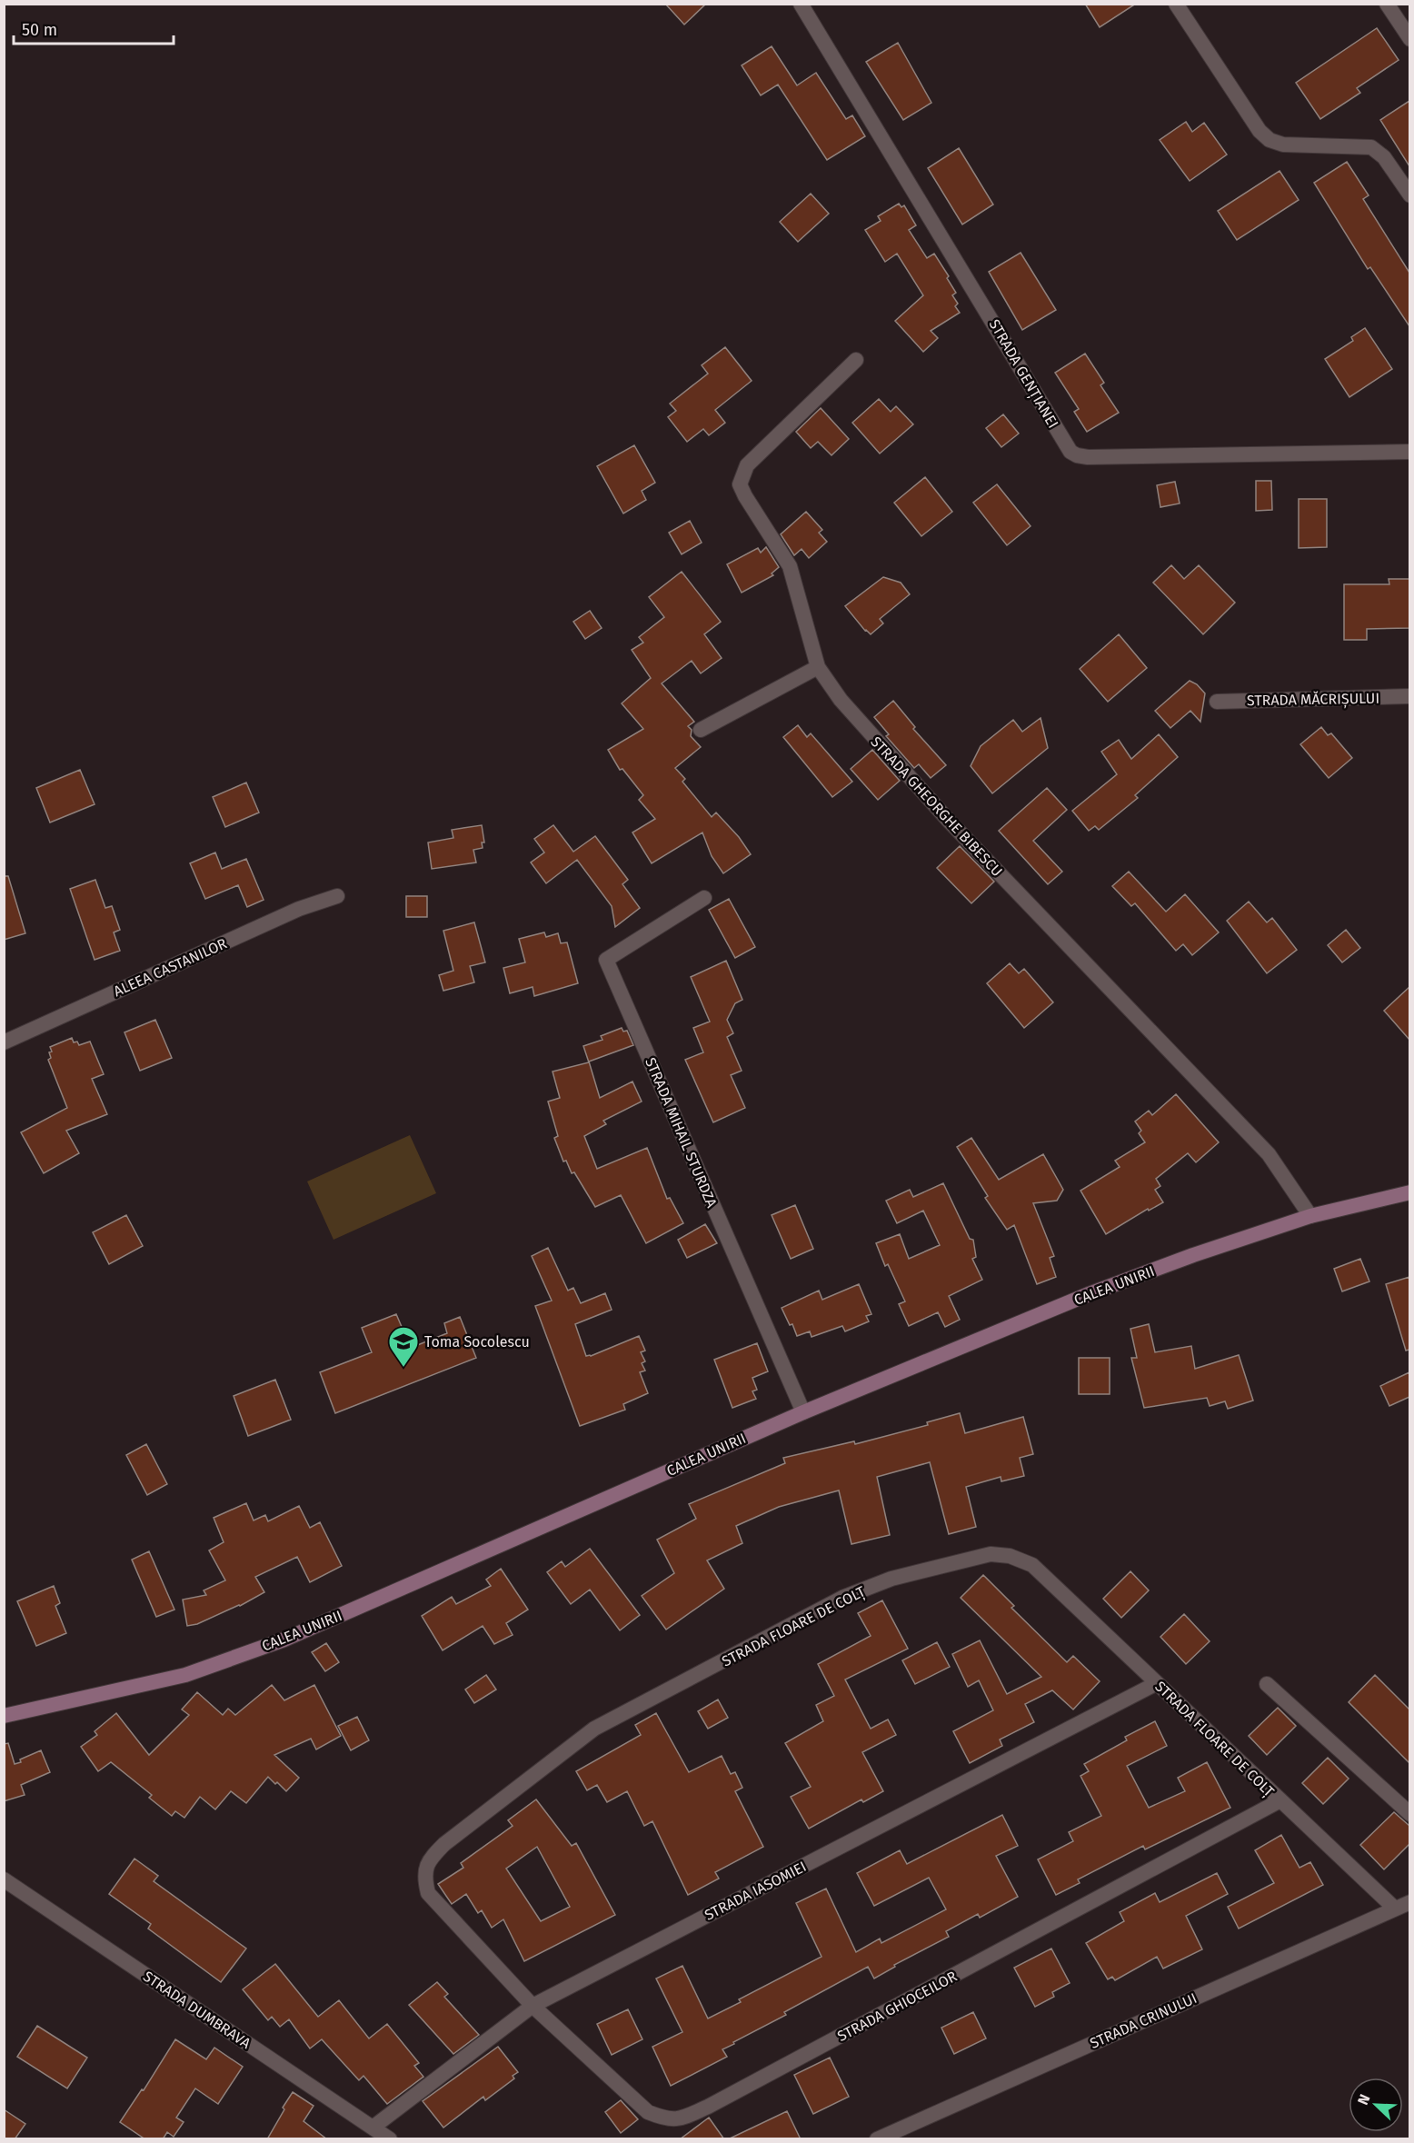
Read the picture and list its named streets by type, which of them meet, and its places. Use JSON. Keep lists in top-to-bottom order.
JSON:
{
  "streets": {
    "main road": ["CALEA UNIRII"],
    "street": [
      "STRADA GENȚIANEI",
      "STRADA MĂCRIȘULUI",
      "STRADA GHEORGHE BIBESCU",
      "ALEEA CASTANILOR",
      "STRADA MIHAIL STURDZA",
      "STRADA FLOARE DE COLȚ",
      "STRADA IASOMIEI",
      "STRADA GHIOCEILOR",
      "STRADA DUMBRAVA",
      "STRADA CRINULUI"
    ]
  },
  "crossings": [
    ["STRADA GHEORGHE BIBESCU", "CALEA UNIRII"],
    ["STRADA MIHAIL STURDZA", "CALEA UNIRII"],
    ["STRADA FLOARE DE COLȚ", "STRADA IASOMIEI"],
    ["STRADA FLOARE DE COLȚ", "STRADA GHIOCEILOR"],
    ["STRADA FLOARE DE COLȚ", "STRADA CRINULUI"],
    ["STRADA IASOMIEI", "STRADA GHIOCEILOR"],
    ["STRADA IASOMIEI", "STRADA DUMBRAVA"]
  ],
  "places": {
    "school or university": ["Toma Socolescu"]
  },
  "scale_bar": "50 m",
  "north": "top left"
}
